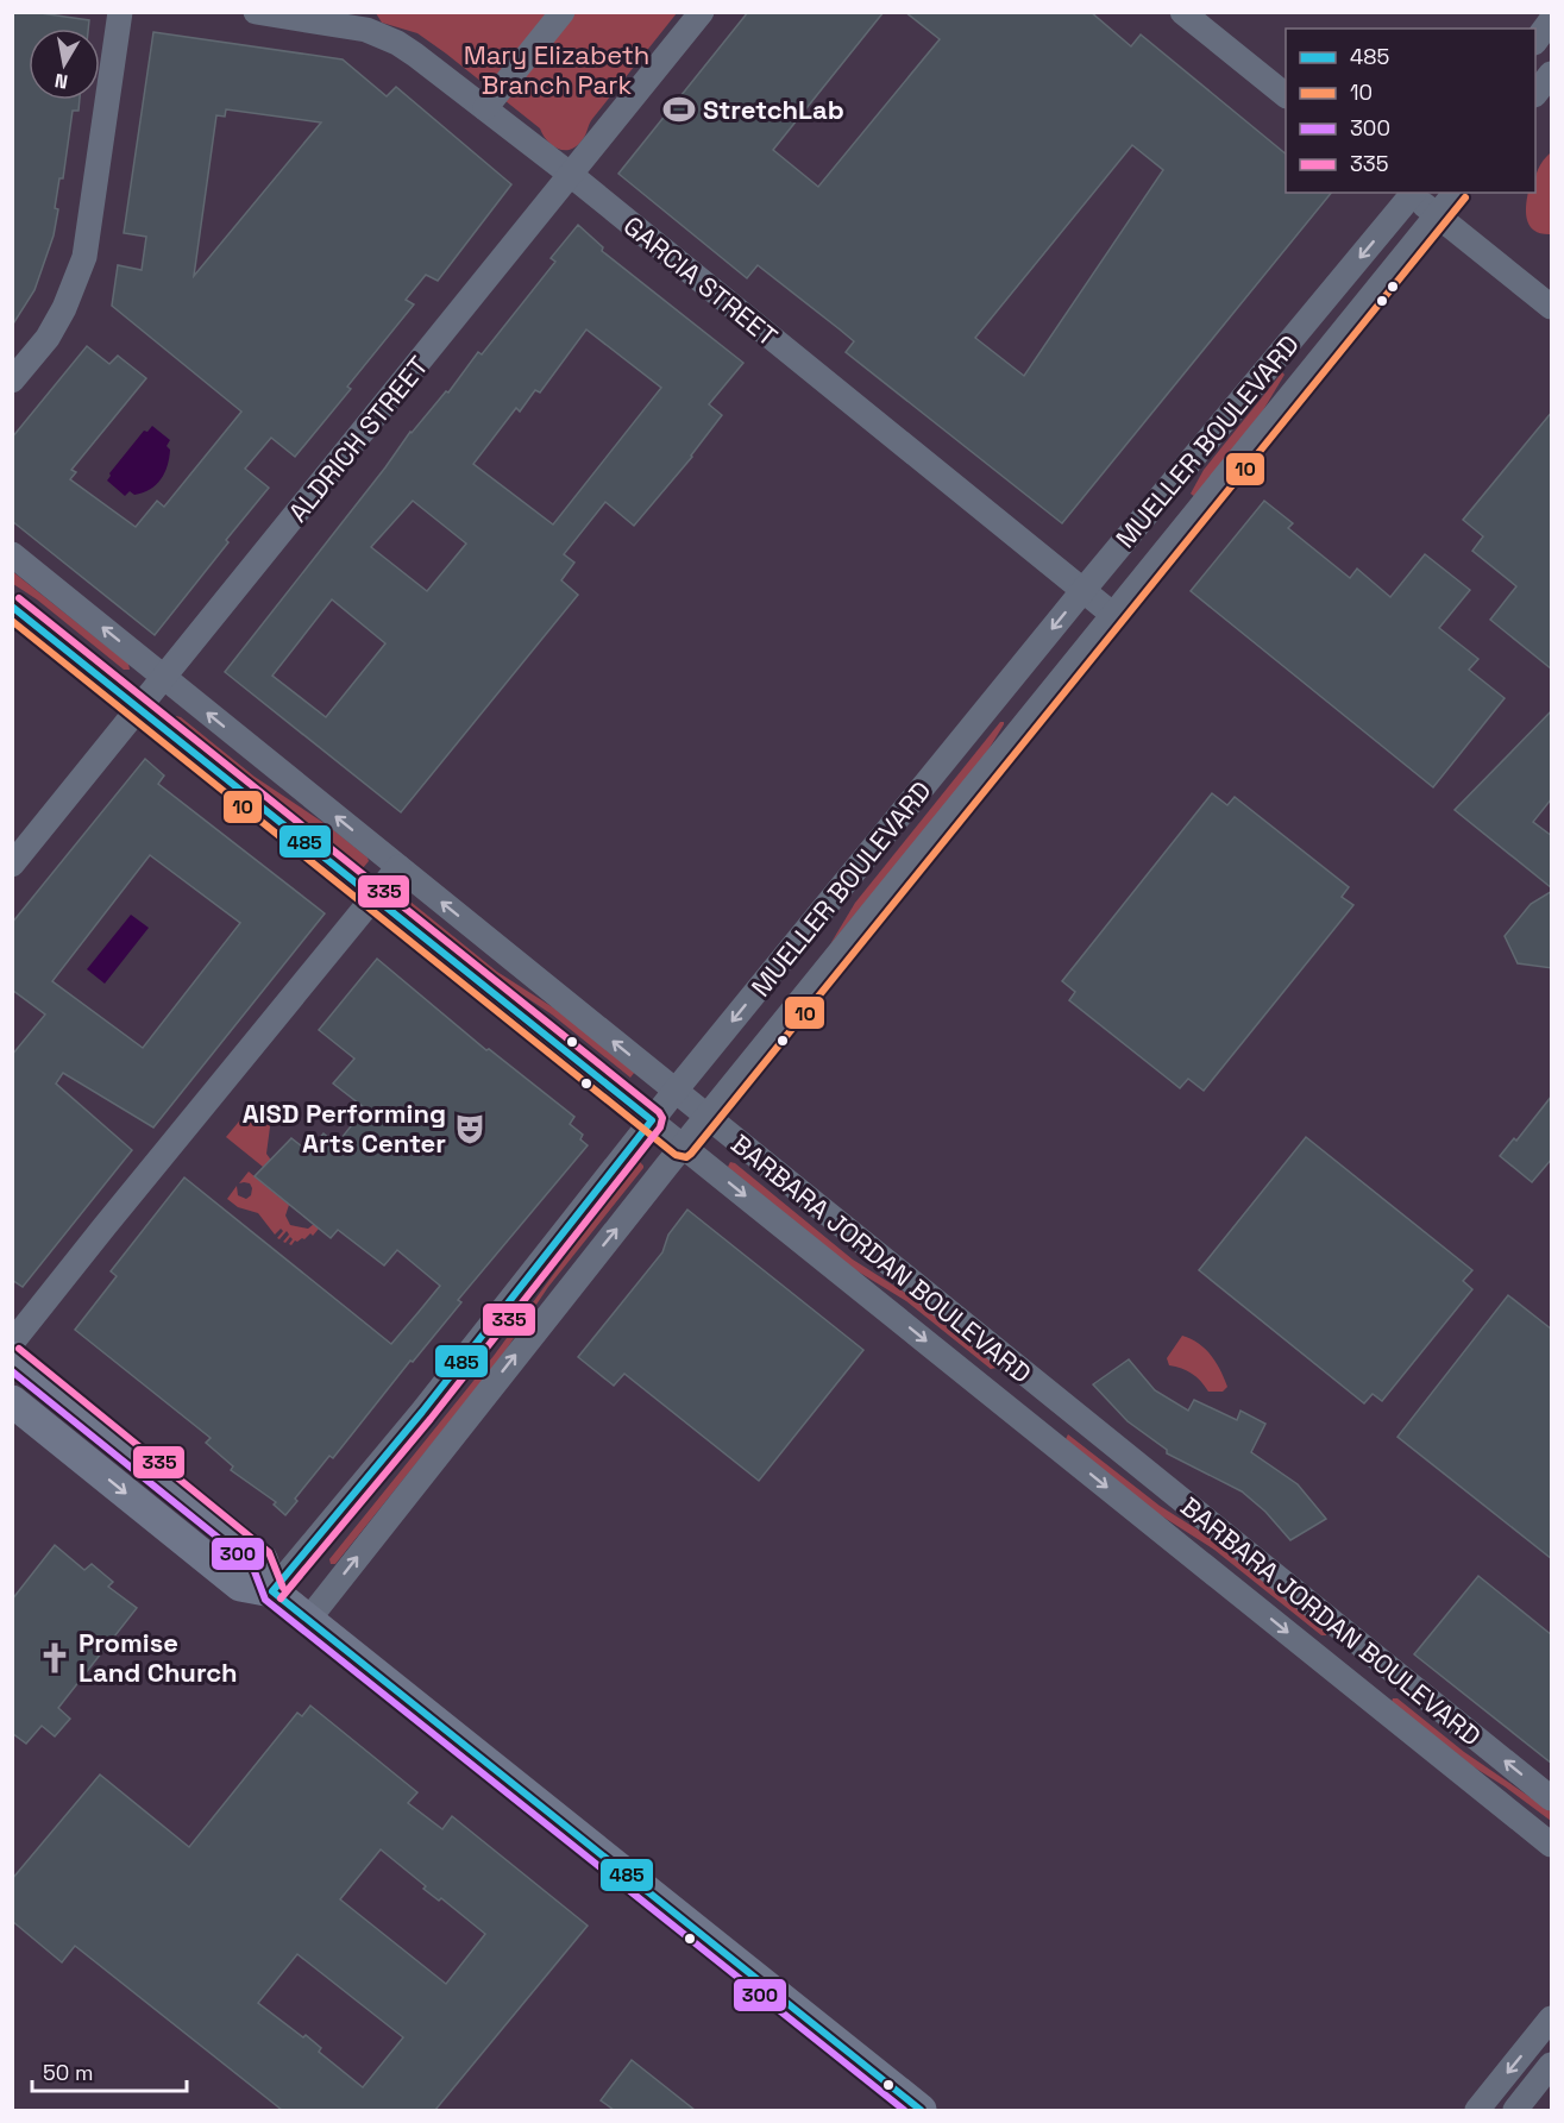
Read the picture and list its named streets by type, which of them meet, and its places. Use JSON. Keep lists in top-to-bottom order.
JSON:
{
  "streets": {
    "street": [
      "GARCIA STREET",
      "ALDRICH STREET",
      "MUELLER BOULEVARD",
      "BARBARA JORDAN BOULEVARD"
    ]
  },
  "crossings": [
    ["GARCIA STREET", "ALDRICH STREET"],
    ["GARCIA STREET", "MUELLER BOULEVARD"],
    ["ALDRICH STREET", "BARBARA JORDAN BOULEVARD"],
    ["MUELLER BOULEVARD", "BARBARA JORDAN BOULEVARD"]
  ],
  "parks": ["Mary Elizabeth Branch Park"],
  "places": {
    "sports": ["StretchLab"],
    "theatre": ["AISD Performing Arts Center"],
    "church": ["Promise Land Church"]
  },
  "lines": [
    "transit line 10",
    "transit line 335",
    "transit line 485",
    "transit line 300"
  ],
  "legend": [
    "485",
    "10",
    "300",
    "335"
  ],
  "scale_bar": "50 m",
  "north": "bottom"
}
